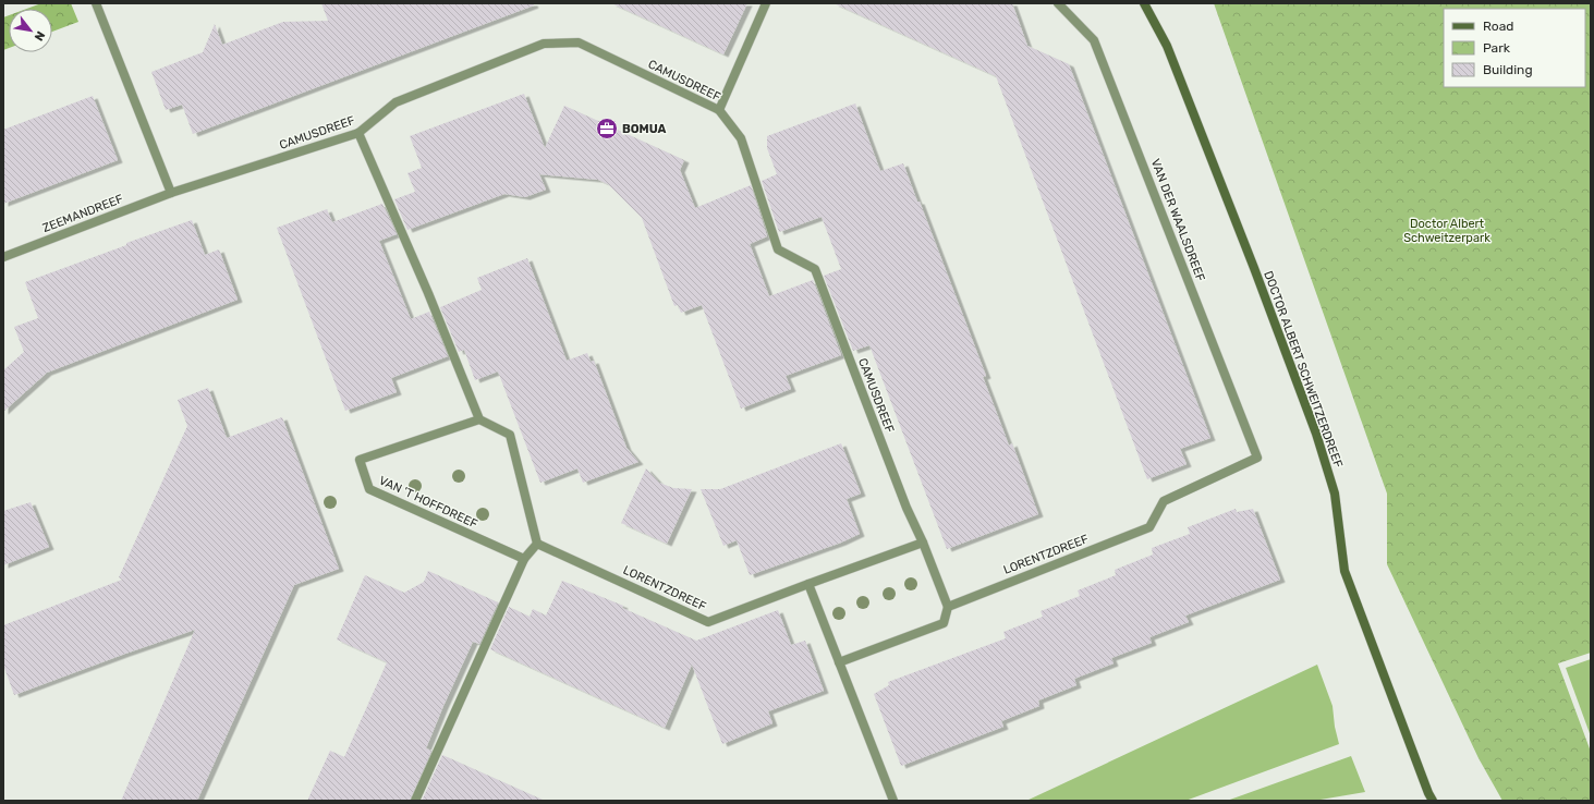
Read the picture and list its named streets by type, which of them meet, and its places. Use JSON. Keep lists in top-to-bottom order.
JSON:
{
  "streets": {
    "street": [
      "CAMUSDREEF",
      "ZEEMANDREEF",
      "VAN DER WAALSDREEF",
      "DOCTOR ALBERT SCHWEITZERDREEF",
      "VAN 'T HOFFDREEF",
      "LORENTZDREEF"
    ]
  },
  "crossings": [
    ["CAMUSDREEF", "ZEEMANDREEF"],
    ["CAMUSDREEF", "LORENTZDREEF"],
    ["VAN DER WAALSDREEF", "LORENTZDREEF"]
  ],
  "parks": ["Doctor Albert Schweitzerpark"],
  "places": {
    "office": ["BOMUA"]
  },
  "legend": ["Road", "Park", "Building"],
  "north": "bottom right"
}
